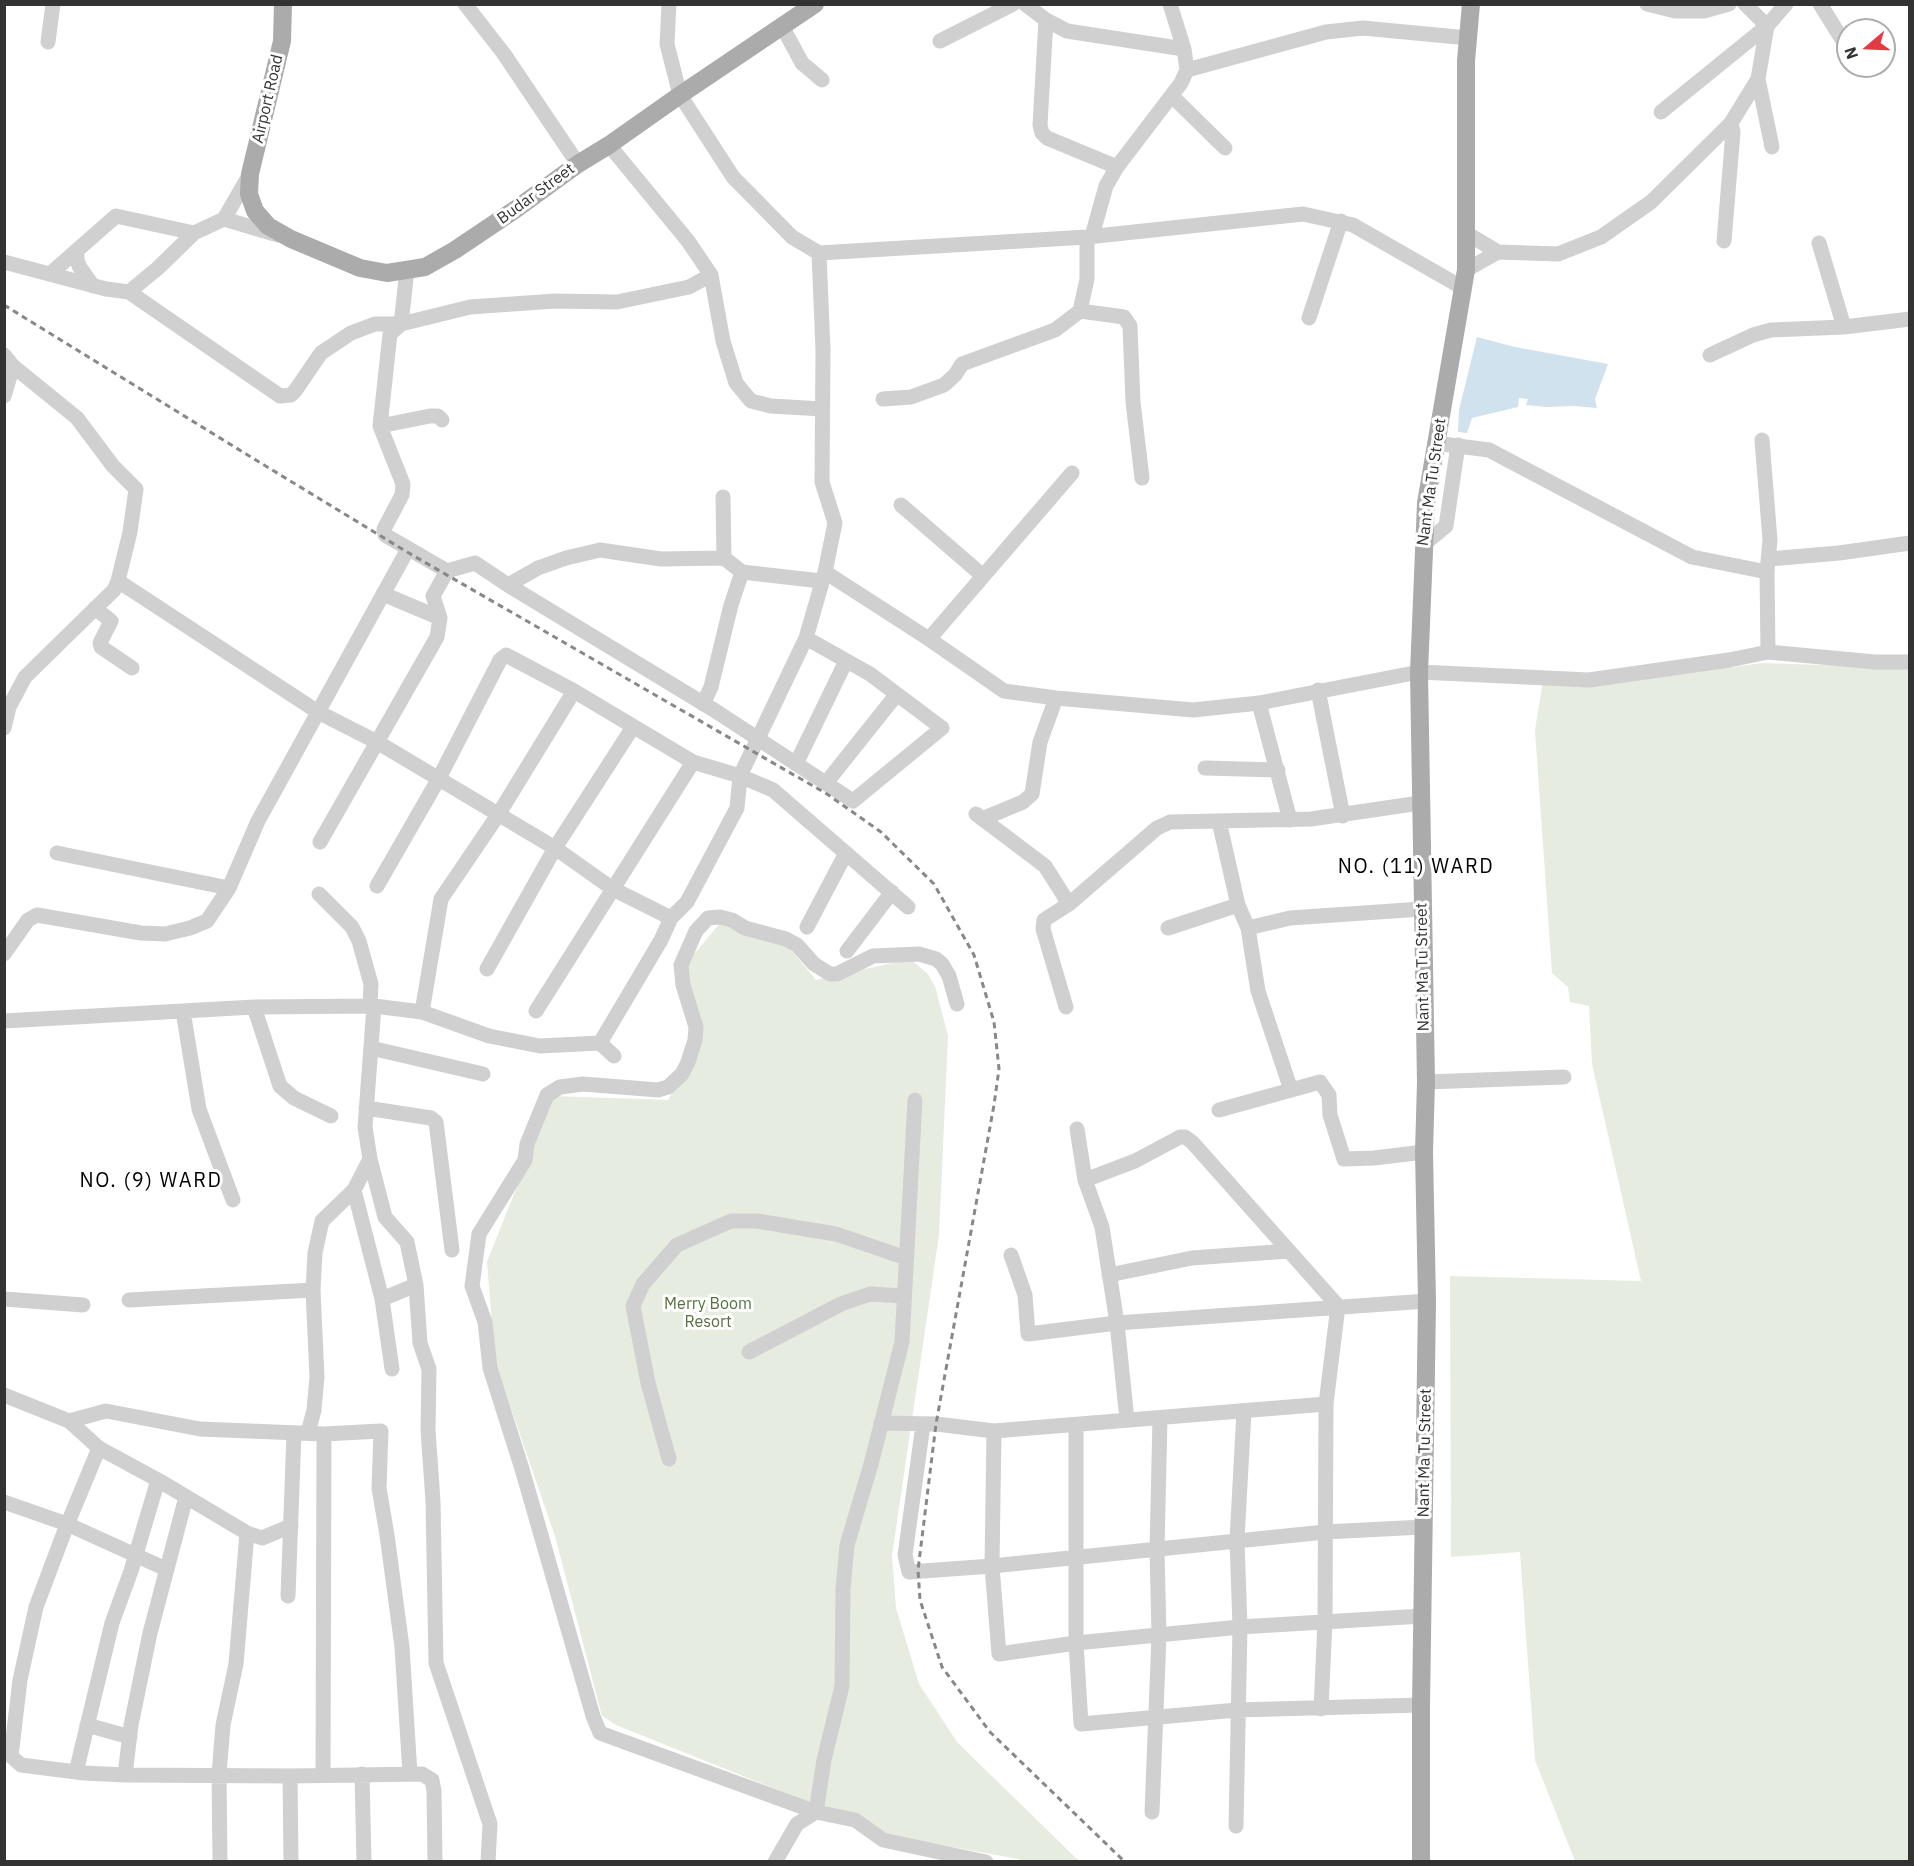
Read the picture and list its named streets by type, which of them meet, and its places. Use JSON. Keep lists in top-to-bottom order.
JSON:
{
  "streets": {
    "main road": ["Airport Road", "Budar Street", "Nant Ma Tu Street"]
  },
  "crossings": [
    ["Airport Road", "Budar Street"]
  ],
  "districts": ["NO. (11) WARD", "NO. (9) WARD"],
  "parks": ["Merry Boom Resort"],
  "north": "left"
}
